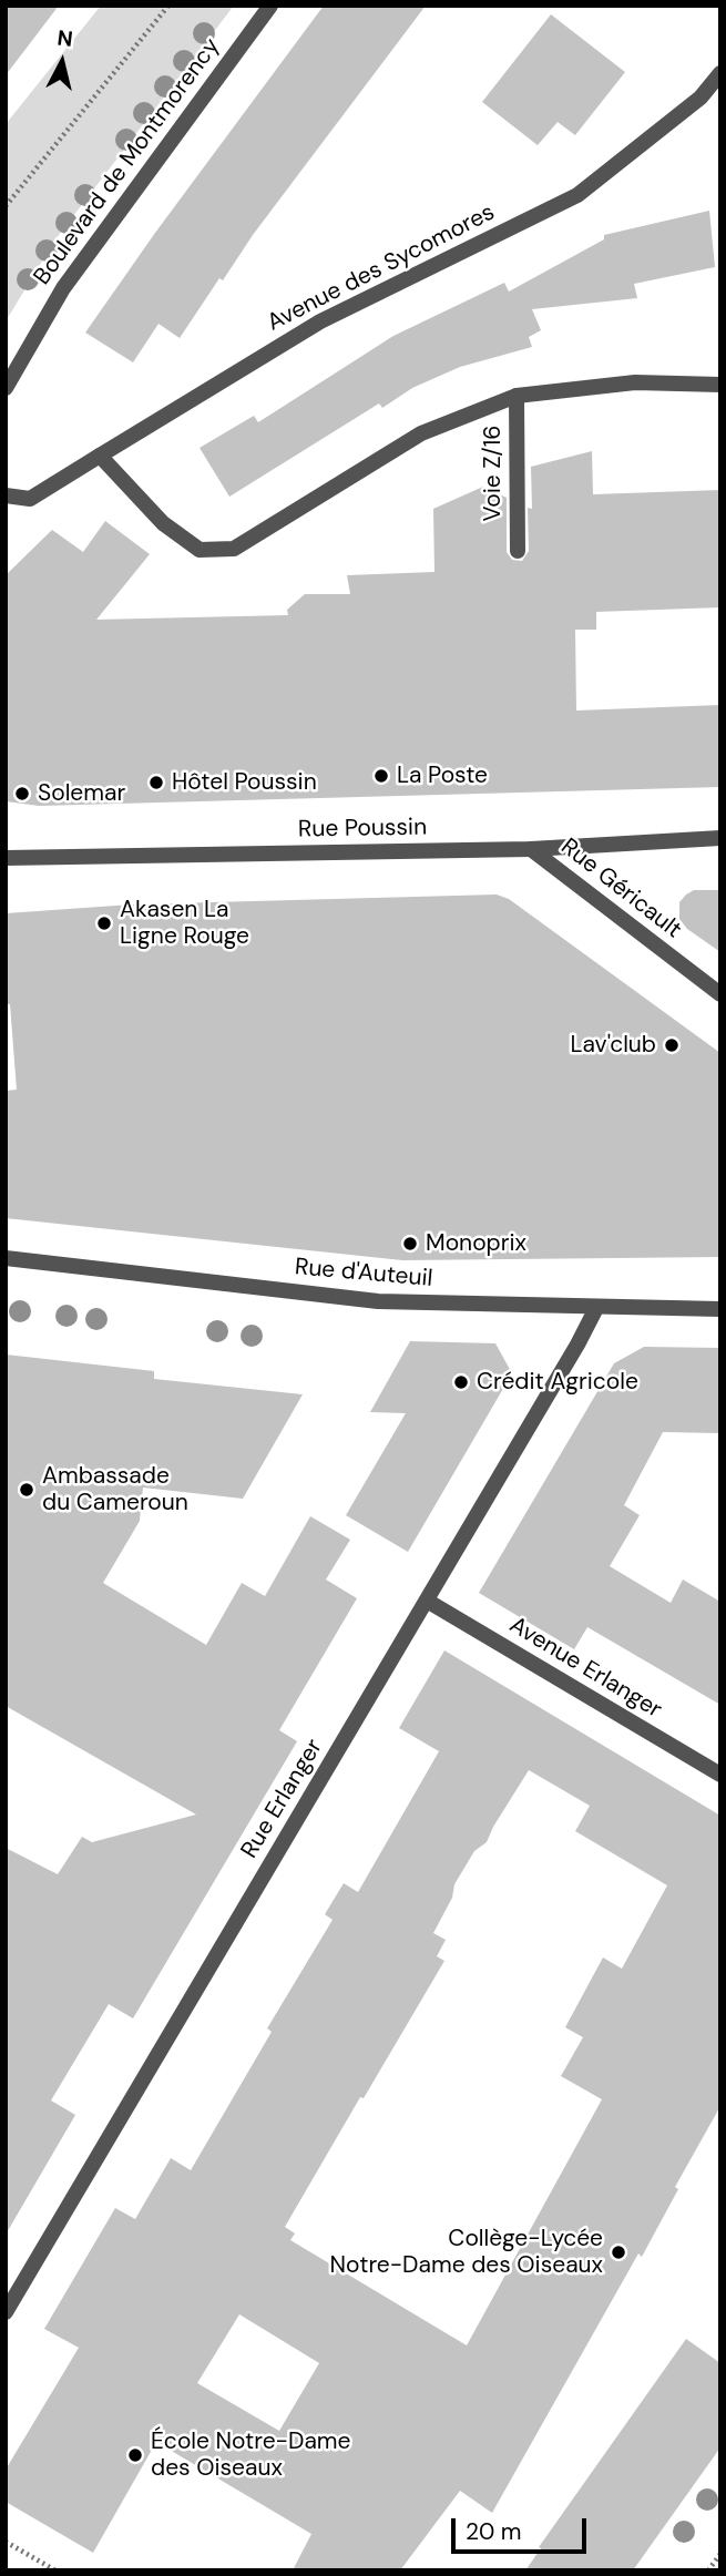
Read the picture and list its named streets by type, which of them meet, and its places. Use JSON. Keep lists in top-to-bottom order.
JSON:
{
  "streets": {
    "street": [
      "Boulevard de Montmorency",
      "Avenue des Sycomores",
      "Voie Z/16",
      "Rue Poussin",
      "Rue Géricault",
      "Rue d'Auteuil",
      "Avenue Erlanger",
      "Rue Erlanger"
    ]
  },
  "crossings": [
    ["Rue Poussin", "Rue Géricault"],
    ["Rue d'Auteuil", "Rue Erlanger"],
    ["Avenue Erlanger", "Rue Erlanger"]
  ],
  "places": [
    "La Poste",
    "Hôtel Poussin",
    "Solemar",
    "Akasen La Ligne Rouge",
    "Lav'club",
    "Monoprix",
    "Crédit Agricole",
    "Ambassade du Cameroun",
    "Collège-Lycée Notre-Dame des Oiseaux",
    "École Notre-Dame des Oiseaux"
  ],
  "scale_bar": "20 m",
  "north": "top"
}
